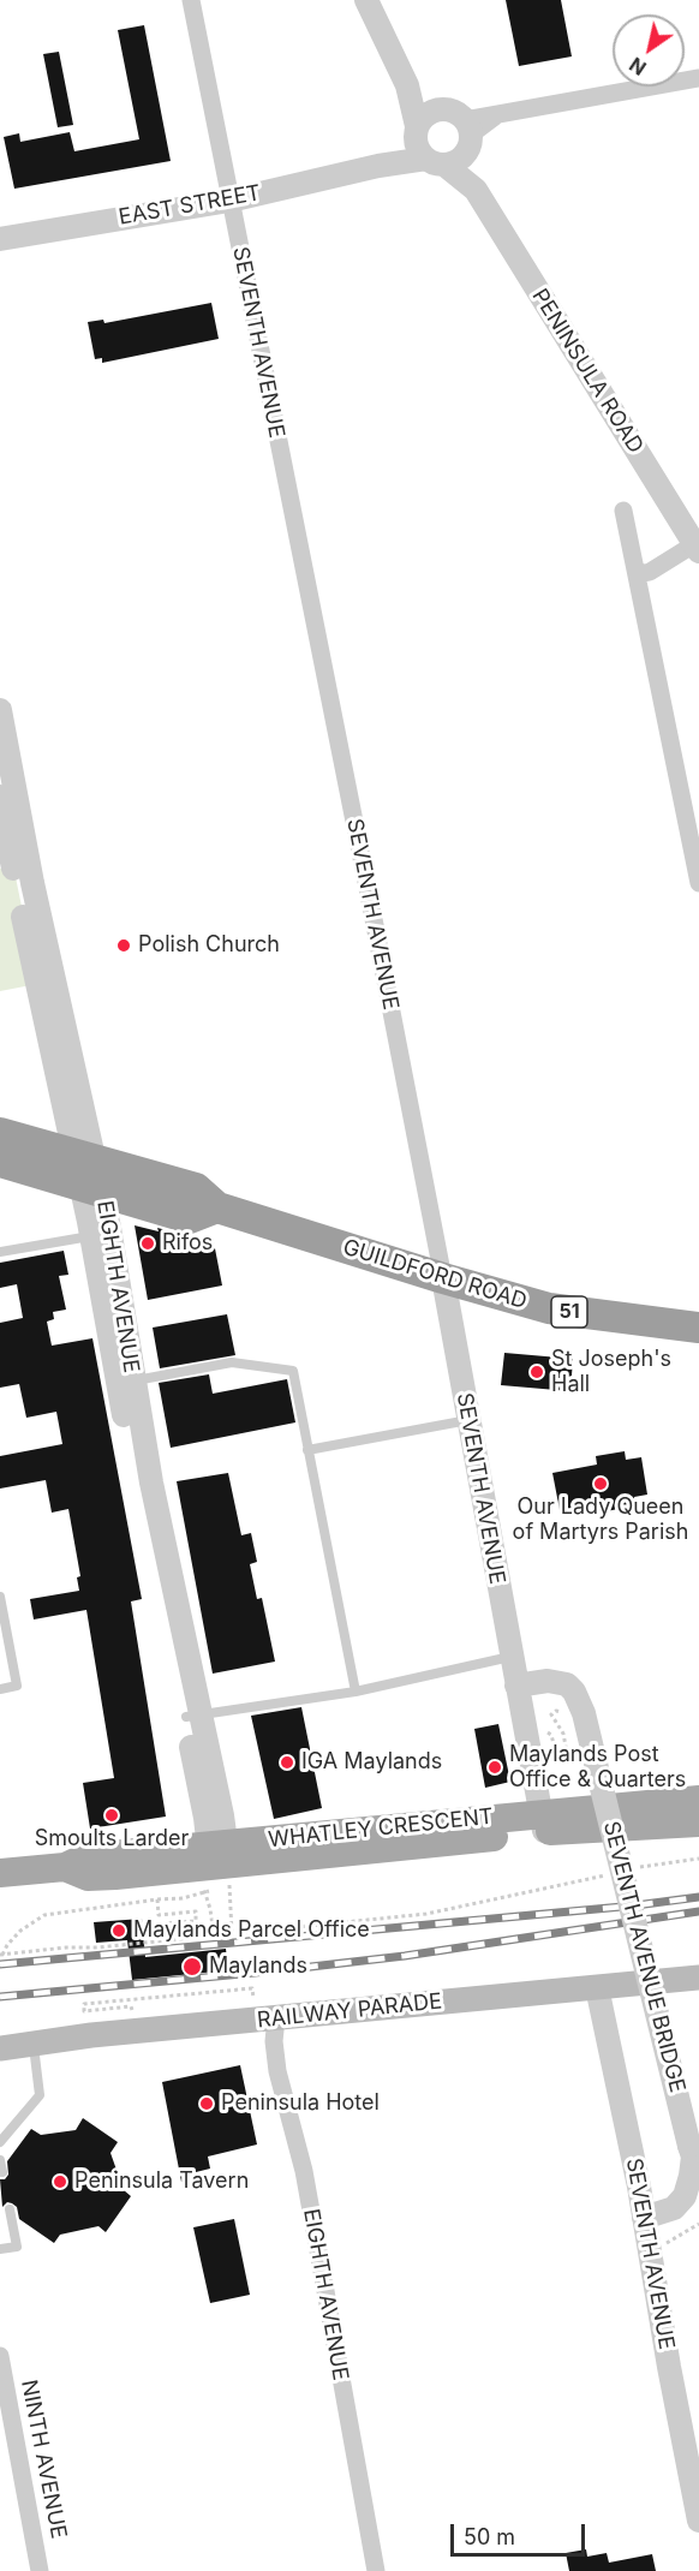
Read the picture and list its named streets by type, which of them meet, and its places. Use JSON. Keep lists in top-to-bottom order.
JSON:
{
  "streets": {
    "highway": ["GUILDFORD ROAD", "51"],
    "main road": ["WHATLEY CRESCENT", "RAILWAY PARADE"],
    "street": [
      "EAST STREET",
      "SEVENTH AVENUE",
      "PENINSULA ROAD",
      "EIGHTH AVENUE",
      "SEVENTH AVENUE BRIDGE",
      "NINTH AVENUE"
    ]
  },
  "crossings": [
    ["EAST STREET", "SEVENTH AVENUE"],
    ["EAST STREET", "PENINSULA ROAD"],
    ["SEVENTH AVENUE", "GUILDFORD ROAD"],
    ["SEVENTH AVENUE", "WHATLEY CRESCENT"],
    ["SEVENTH AVENUE", "SEVENTH AVENUE BRIDGE"],
    ["SEVENTH AVENUE", "RAILWAY PARADE"],
    ["GUILDFORD ROAD", "EIGHTH AVENUE"],
    ["EIGHTH AVENUE", "WHATLEY CRESCENT"],
    ["EIGHTH AVENUE", "RAILWAY PARADE"]
  ],
  "places": [
    "Polish Church",
    "Rifos",
    "St Joseph's Hall",
    "Our Lady Queen of Martyrs Parish",
    "IGA Maylands",
    "Maylands Post Office & Quarters",
    "Smoults Larder",
    "Maylands Parcel Office",
    "Maylands",
    "Peninsula Hotel",
    "Peninsula Tavern"
  ],
  "scale_bar": "50 m",
  "north": "bottom left"
}
